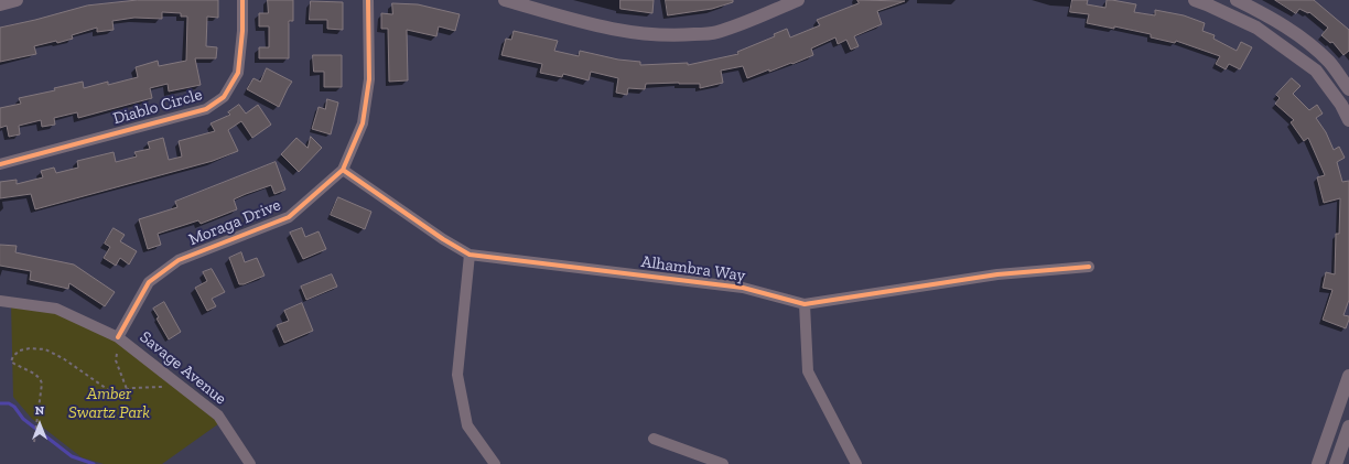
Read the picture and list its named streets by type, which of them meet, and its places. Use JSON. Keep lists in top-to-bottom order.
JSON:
{
  "streets": {
    "street": [
      "Diablo Circle",
      "Moraga Drive",
      "Alhambra Way",
      "Savage Avenue"
    ]
  },
  "crossings": [
    ["Moraga Drive", "Alhambra Way"],
    ["Moraga Drive", "Savage Avenue"]
  ],
  "parks": ["Amber Swartz Park"],
  "north": "top"
}
